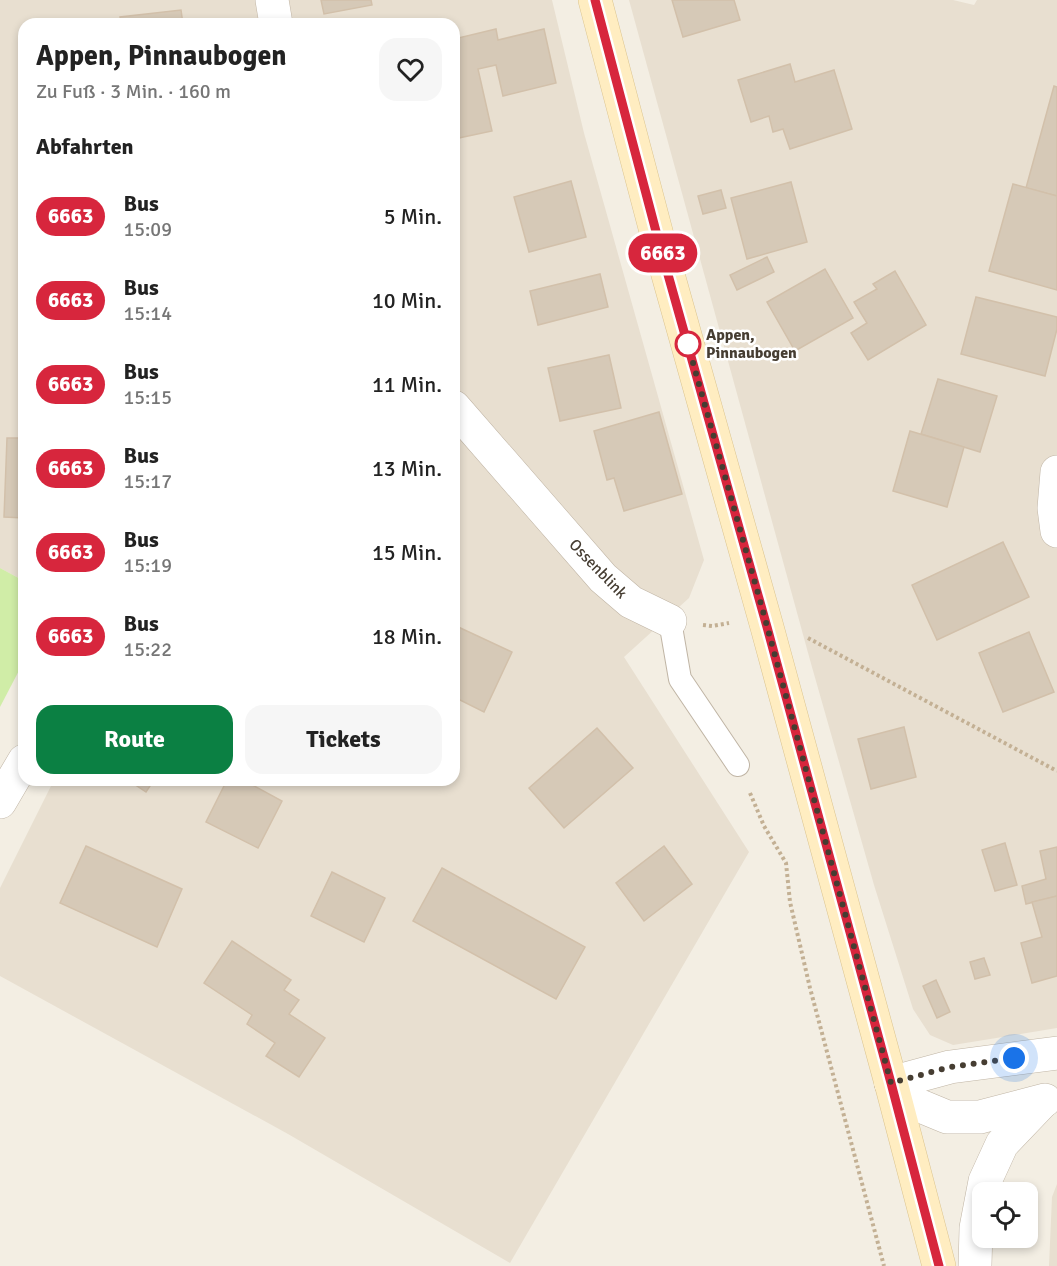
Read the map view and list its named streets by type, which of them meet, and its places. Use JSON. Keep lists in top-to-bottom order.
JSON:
{
  "streets": {
    "street": ["Ossenblink"]
  },
  "places": ["Appen, Pinnaubogen"],
  "lines": ["bus line 6663"],
  "page": {
    "on_map": "6663",
    "heading": [
      ["Appen, Pinnaubogen", "Zu Fuß · 3 Min. · 160 m"],
      "Abfahrten"
    ],
    "list": [
      {
        "mark": "6663",
        "name": "Bus",
        "note": "15:09",
        "value": "5 Min."
      },
      {
        "mark": "6663",
        "name": "Bus",
        "note": "15:14",
        "value": "10 Min."
      },
      {
        "mark": "6663",
        "name": "Bus",
        "note": "15:15",
        "value": "11 Min."
      },
      {
        "mark": "6663",
        "name": "Bus",
        "note": "15:17",
        "value": "13 Min."
      },
      {
        "mark": "6663",
        "name": "Bus",
        "note": "15:19",
        "value": "15 Min."
      },
      {
        "mark": "6663",
        "name": "Bus",
        "note": "15:22",
        "value": "18 Min."
      }
    ],
    "buttons": ["Route", "Tickets"]
  }
}
